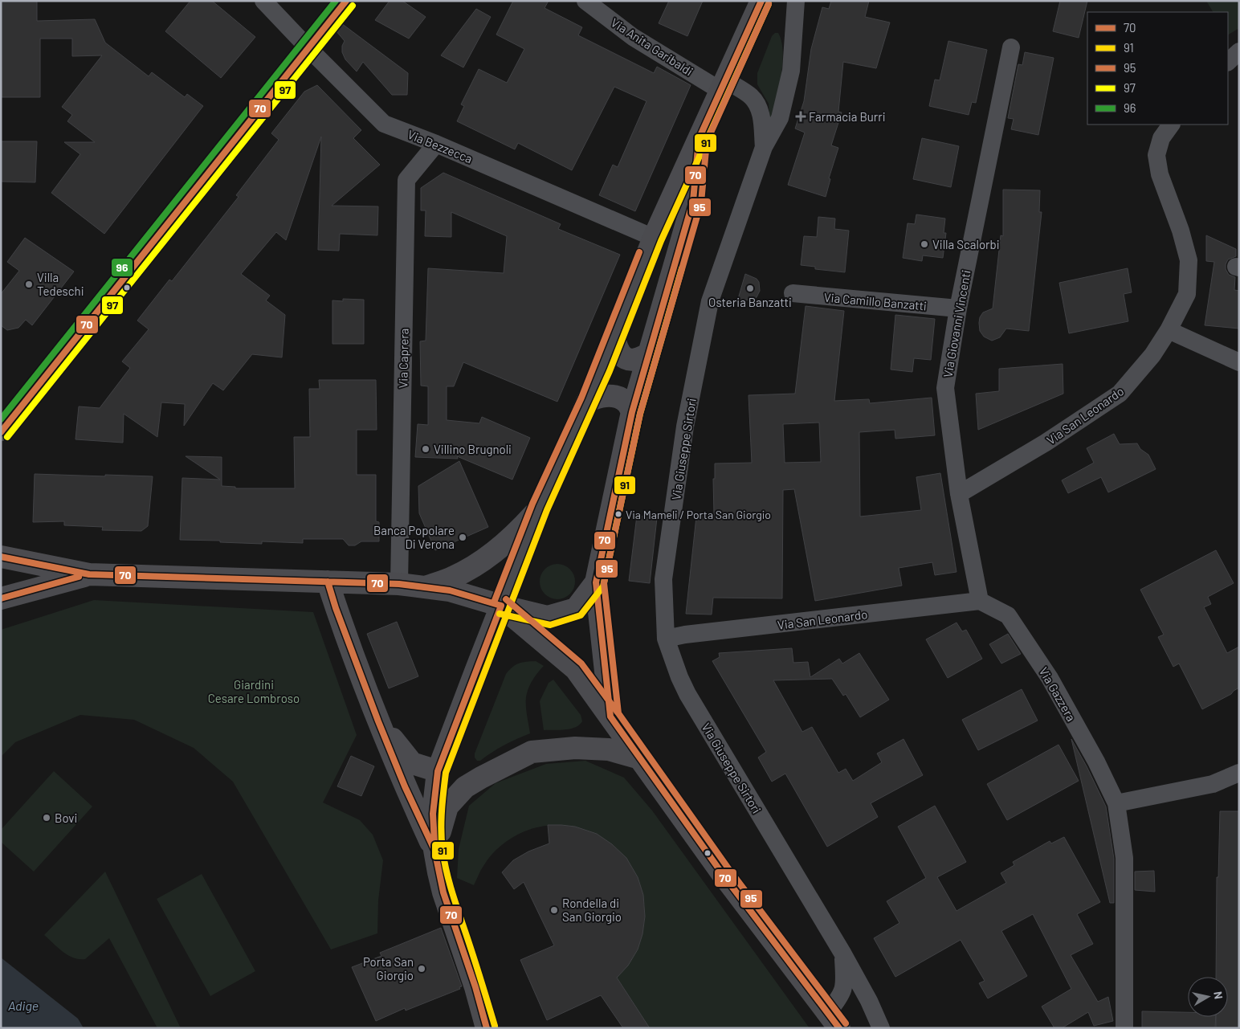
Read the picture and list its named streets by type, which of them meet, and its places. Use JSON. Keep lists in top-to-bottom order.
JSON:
{
  "streets": {
    "street": [
      "Via Anita Garibaldi",
      "Via Bezzecca",
      "Via Camillo Banzatti",
      "Via Giovanni Vincenti",
      "Via Caprera",
      "Via San Leonardo",
      "Via Giuseppe Sirtori",
      "Via Gazzera"
    ]
  },
  "crossings": [
    ["Via Anita Garibaldi", "Via Giuseppe Sirtori"],
    ["Via Bezzecca", "Via Caprera"],
    ["Via Camillo Banzatti", "Via Giovanni Vincenti"],
    ["Via Giovanni Vincenti", "Via San Leonardo"],
    ["Via Giovanni Vincenti", "Via Gazzera"],
    ["Via San Leonardo", "Via Giuseppe Sirtori"],
    ["Via San Leonardo", "Via Gazzera"]
  ],
  "water": ["Adige"],
  "parks": ["Giardini Cesare Lombroso"],
  "places": {
    "health": ["Farmacia Burri"],
    "other": [
      "Villa Scalorbi",
      "Villa Tedeschi",
      "Osteria Banzatti",
      "Villino Brugnoli",
      "Via Mameli / Porta San Giorgio",
      "Banca Popolare Di Verona",
      "Bovi",
      "Rondella di San Giorgio",
      "Porta San Giorgio"
    ]
  },
  "lines": [
    "transit line 70",
    "transit line 96",
    "transit line 91",
    "transit line 95",
    "transit line 97"
  ],
  "legend": [
    "70",
    "91",
    "95",
    "97",
    "96"
  ],
  "north": "right"
}
